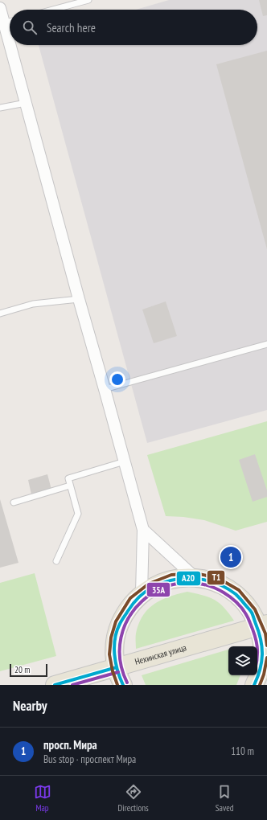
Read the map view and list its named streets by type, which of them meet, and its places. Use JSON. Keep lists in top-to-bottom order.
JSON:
{
  "streets": {
    "main road": ["Нехинская улица"]
  },
  "lines": ["transit line Т1", "transit line А20", "transit line 35А"],
  "scale_bar": "20 m",
  "page": {
    "search": "Search here",
    "pins": "1",
    "scale": "20 m",
    "heading": "Nearby",
    "list": [
      {
        "mark": "1",
        "name": "просп. Мира",
        "note": "Bus stop · проспект Мира",
        "value": "110 m"
      }
    ],
    "nav": ["Map", "Directions", "Saved"]
  }
}
